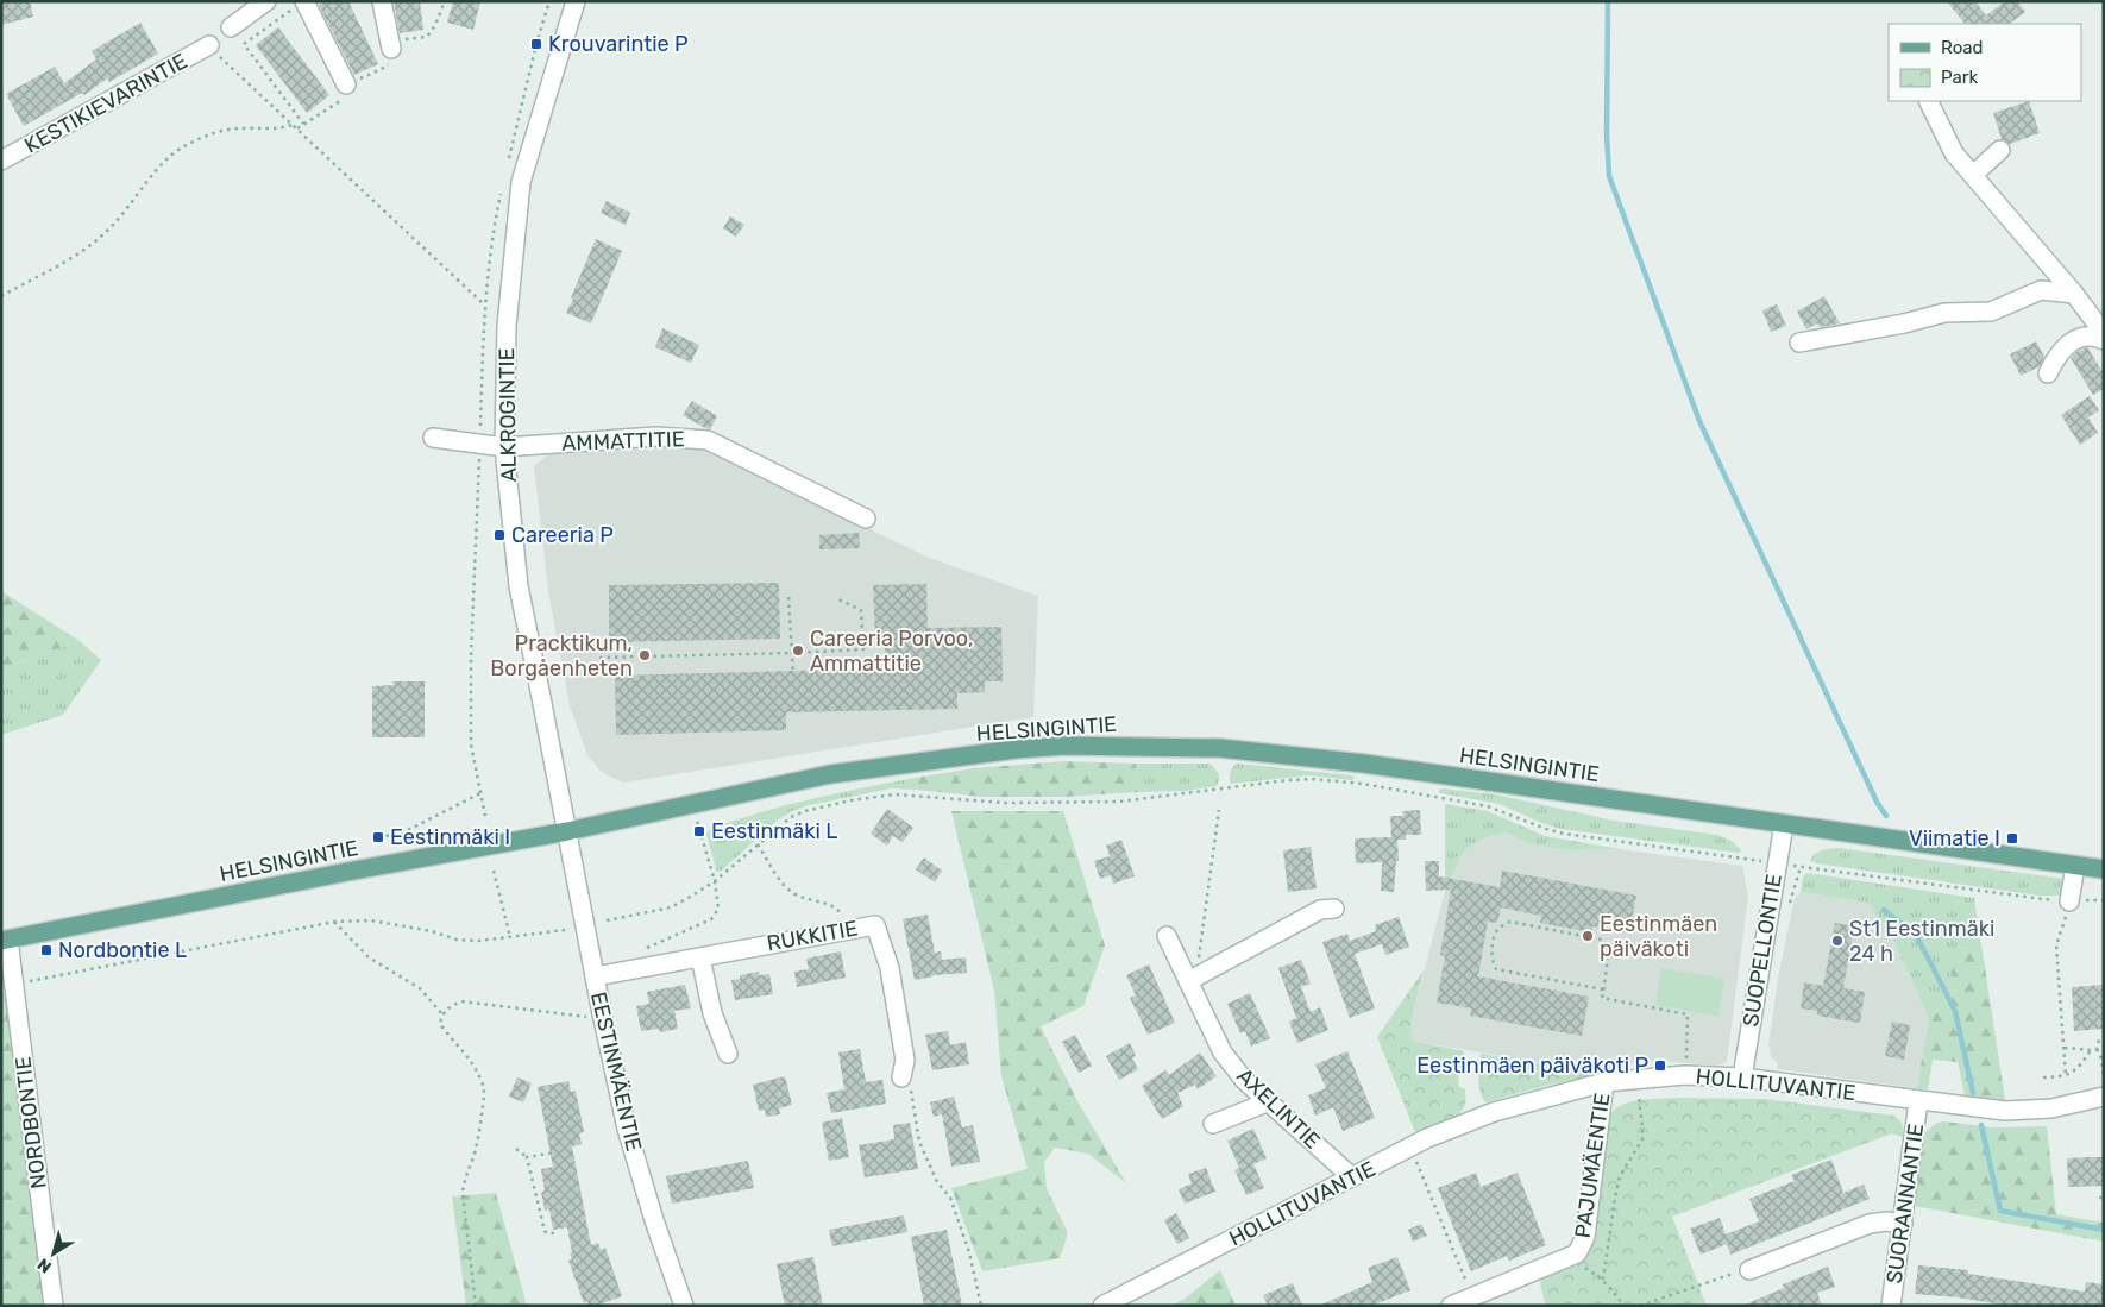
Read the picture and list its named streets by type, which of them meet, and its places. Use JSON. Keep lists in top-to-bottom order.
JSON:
{
  "streets": {
    "main road": ["HELSINGINTIE"],
    "street": [
      "KESTIKIEVARINTIE",
      "ALKROGINTIE",
      "AMMATTITIE",
      "RUKKITIE",
      "SUOPELLONTIE",
      "EESTINMÄENTIE",
      "HOLLITUVANTIE",
      "AXELINTIE",
      "NORDBONTIE",
      "PAJUMÄENTIE",
      "SUORANNANTIE"
    ]
  },
  "crossings": [
    ["ALKROGINTIE", "AMMATTITIE"],
    ["ALKROGINTIE", "HELSINGINTIE"],
    ["ALKROGINTIE", "EESTINMÄENTIE"],
    ["HELSINGINTIE", "SUOPELLONTIE"],
    ["HELSINGINTIE", "EESTINMÄENTIE"],
    ["HELSINGINTIE", "NORDBONTIE"],
    ["RUKKITIE", "EESTINMÄENTIE"],
    ["SUOPELLONTIE", "HOLLITUVANTIE"],
    ["HOLLITUVANTIE", "AXELINTIE"],
    ["HOLLITUVANTIE", "PAJUMÄENTIE"],
    ["HOLLITUVANTIE", "SUORANNANTIE"]
  ],
  "places": {
    "transit": [
      "Krouvarintie P",
      "Careeria P",
      "Eestinmäki L",
      "Eestinmäki I",
      "Viimatie I",
      "Nordbontie L",
      "Eestinmäen päiväkoti P"
    ],
    "other": [
      "Careeria Porvoo, Ammattitie",
      "Pracktikum, Borgåenheten",
      "Eestinmäen päiväkoti",
      "St1 Eestinmäki 24 h"
    ]
  },
  "legend": ["Road", "Park"],
  "north": "bottom left"
}
